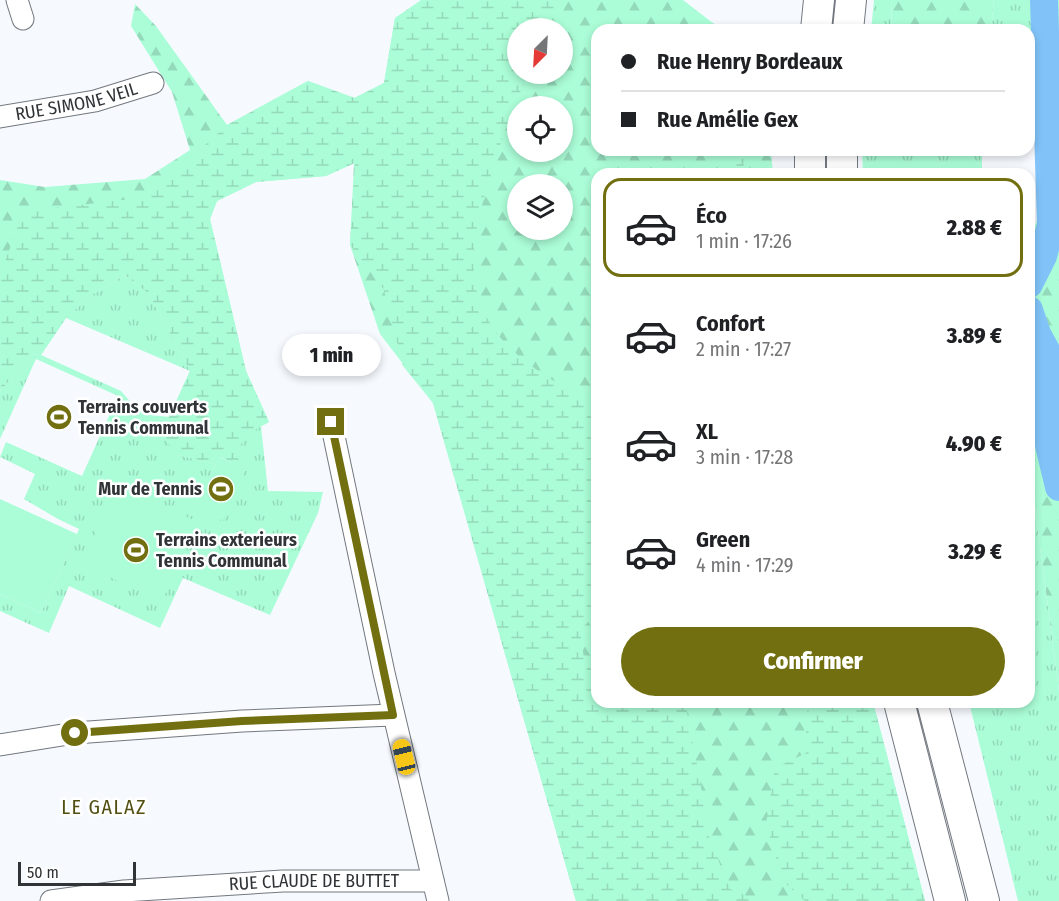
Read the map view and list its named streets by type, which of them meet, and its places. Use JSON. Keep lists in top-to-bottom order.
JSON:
{
  "streets": {
    "street": ["RUE SIMONE VEIL", "RUE CLAUDE DE BUTTET"]
  },
  "districts": ["LE GALAZ"],
  "places": {
    "sports": ["Terrains couverts Tennis Communal", "Mur de Tennis", "Terrains exterieurs Tennis Communal"]
  },
  "scale_bar": "50 m",
  "north": "bottom left",
  "page": {
    "banner": ["Rue Henry Bordeaux", "Rue Amélie Gex"],
    "list": [
      {
        "name": "Éco",
        "note": "1 min · 17:26",
        "value": "2.88 €"
      },
      {
        "name": "Confort",
        "note": "2 min · 17:27",
        "value": "3.89 €"
      },
      {
        "name": "XL",
        "note": "3 min · 17:28",
        "value": "4.90 €"
      },
      {
        "name": "Green",
        "note": "4 min · 17:29",
        "value": "3.29 €"
      }
    ],
    "bubble": "1 min",
    "buttons": "Confirmer",
    "scale": "50 m"
  }
}
